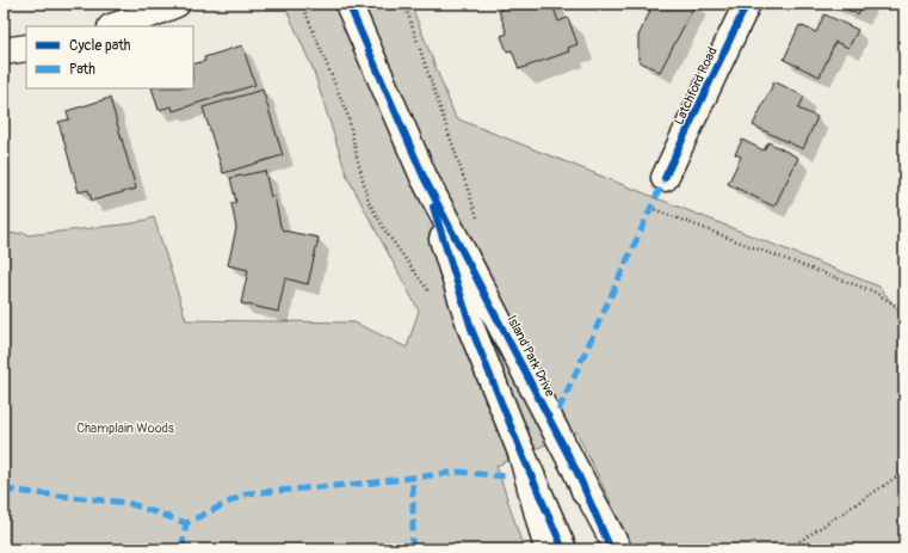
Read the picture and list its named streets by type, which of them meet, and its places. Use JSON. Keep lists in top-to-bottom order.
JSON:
{
  "streets": {
    "main road": ["Latchford Road", "Island Park Drive"]
  },
  "parks": ["Champlain Woods"],
  "legend": ["Cycle path", "Path"]
}
